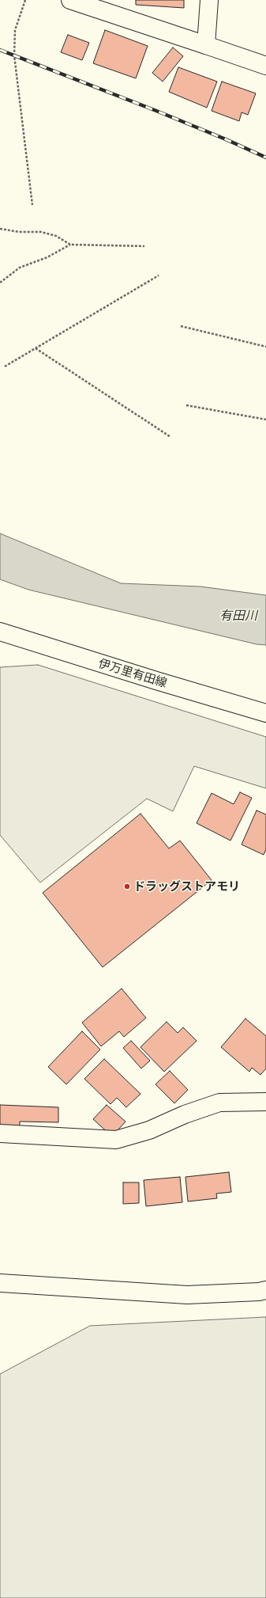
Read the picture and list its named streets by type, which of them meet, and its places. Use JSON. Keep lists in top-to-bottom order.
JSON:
{
  "streets": {
    "street": ["伊万里有田線"]
  },
  "water": ["有田川"],
  "places": ["ドラッグストアモリ"]
}
